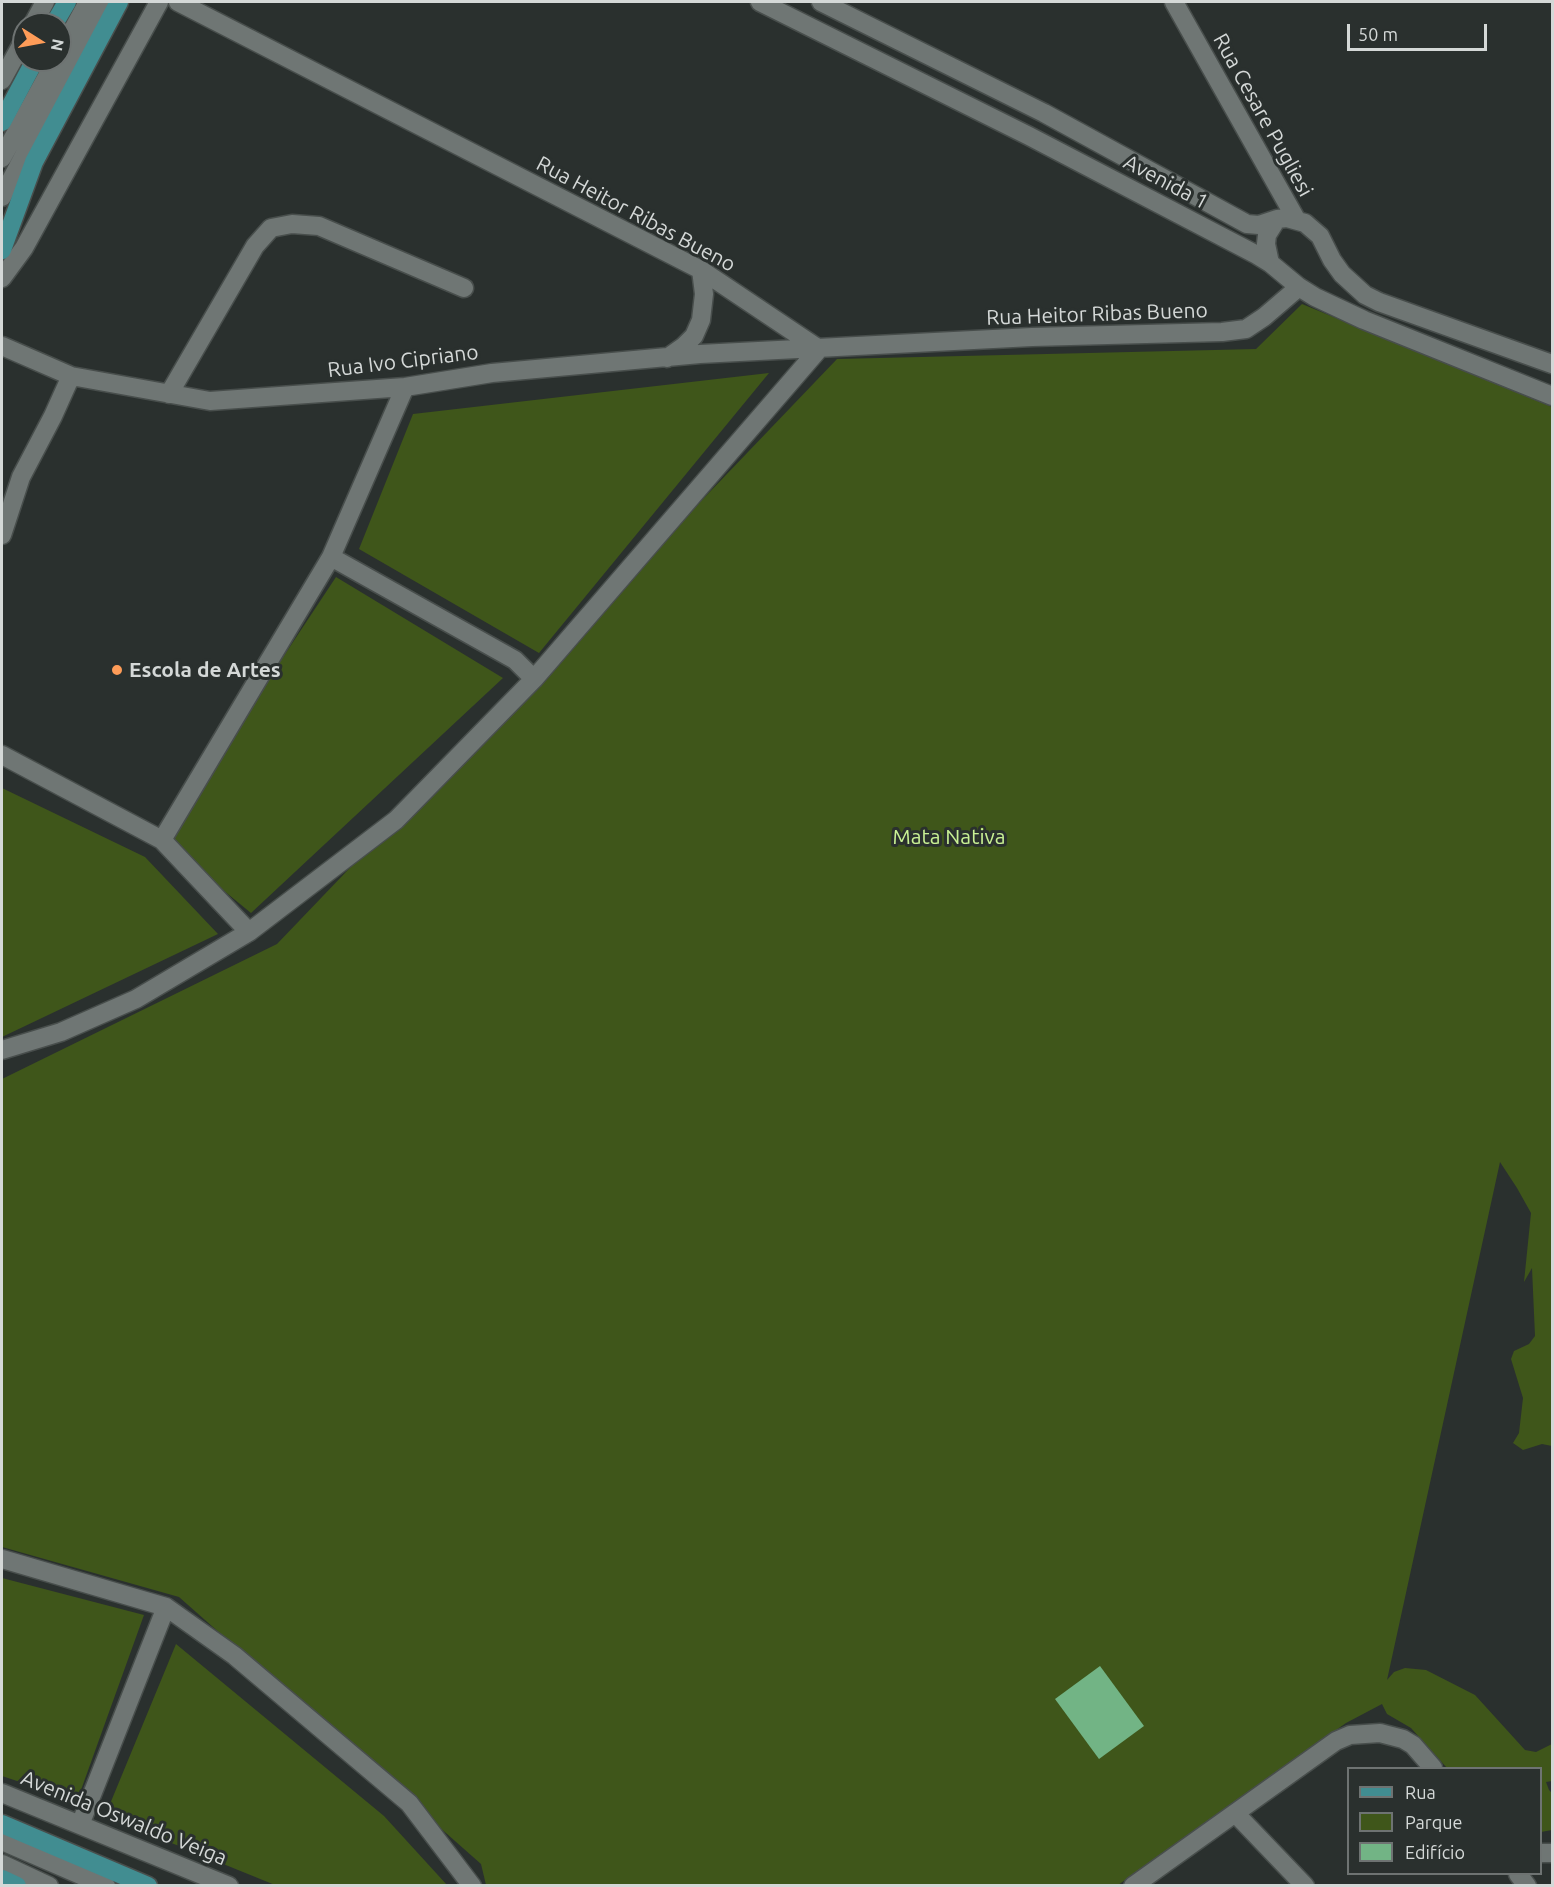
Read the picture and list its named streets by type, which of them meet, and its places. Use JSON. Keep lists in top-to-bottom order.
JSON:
{
  "streets": {
    "street": [
      "Rua Cesare Pugliesi",
      "Avenida 1",
      "Rua Heitor Ribas Bueno",
      "Rua Ivo Cipriano",
      "Avenida Oswaldo Veiga"
    ]
  },
  "crossings": [
    ["Rua Cesare Pugliesi", "Avenida 1"],
    ["Avenida 1", "Rua Heitor Ribas Bueno"],
    ["Rua Heitor Ribas Bueno", "Rua Ivo Cipriano"]
  ],
  "parks": ["Mata Nativa"],
  "places": ["Escola de Artes"],
  "legend": ["Rua", "Parque", "Edifício"],
  "scale_bar": "50 m",
  "north": "right"
}
